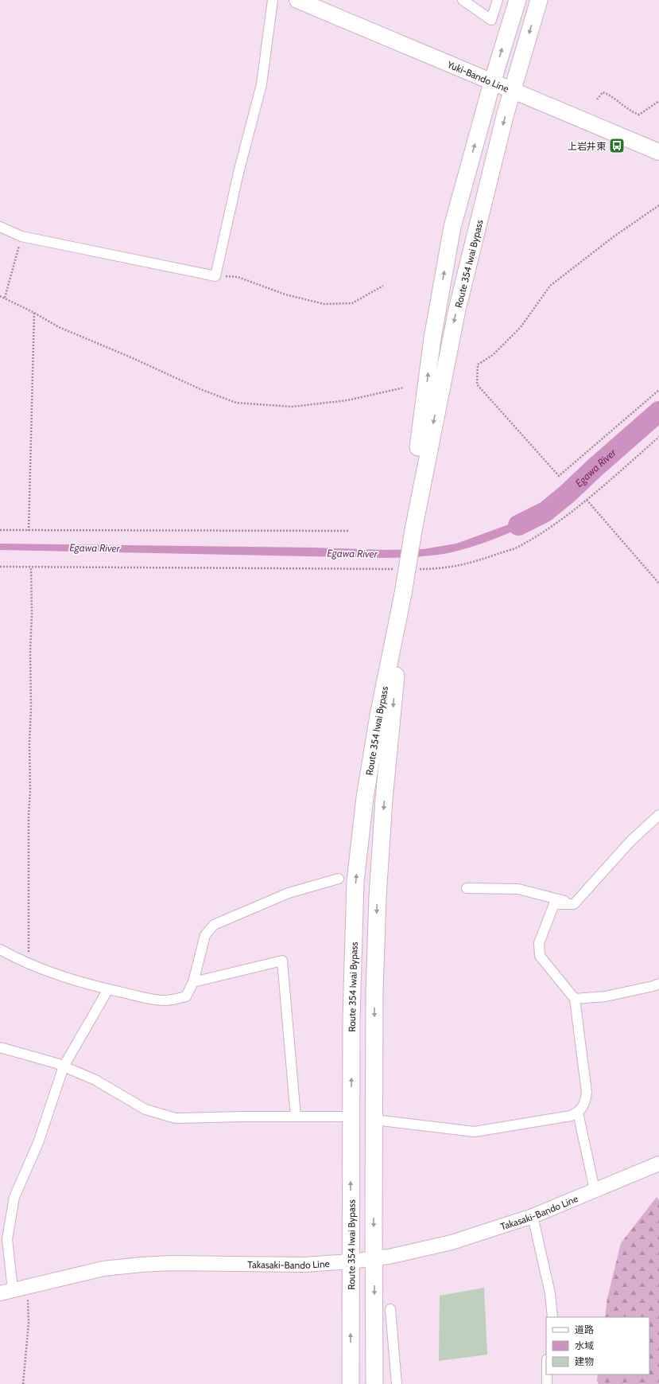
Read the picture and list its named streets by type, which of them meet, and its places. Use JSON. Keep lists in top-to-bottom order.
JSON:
{
  "streets": {
    "highway": ["Route 354 Iwai Bypass"],
    "main road": ["Yuki-Bando Line", "Takasaki-Bando Line"]
  },
  "crossings": [
    ["Yuki-Bando Line", "Route 354 Iwai Bypass"],
    ["Route 354 Iwai Bypass", "Takasaki-Bando Line"]
  ],
  "water": ["Egawa River"],
  "places": {
    "bus stop": ["上岩井東"]
  },
  "legend": ["道路", "水域", "建物"]
}
